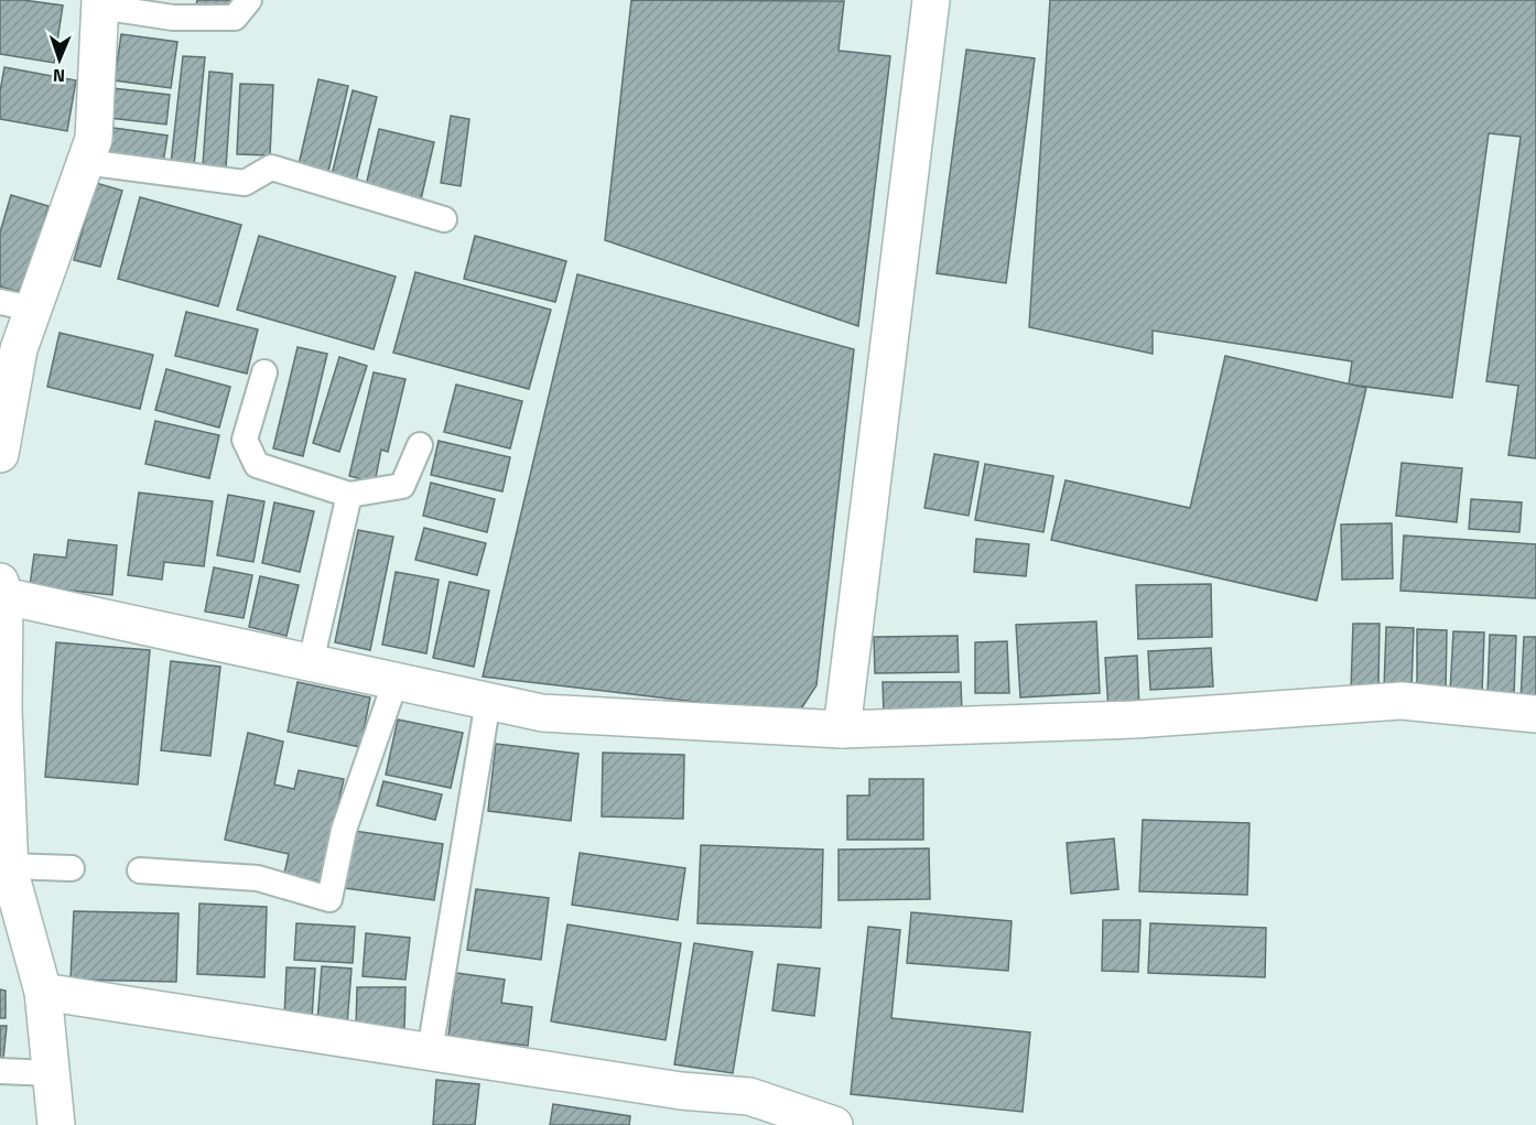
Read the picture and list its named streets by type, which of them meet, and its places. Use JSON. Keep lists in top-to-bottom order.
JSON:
{
  "north": "bottom"
}
